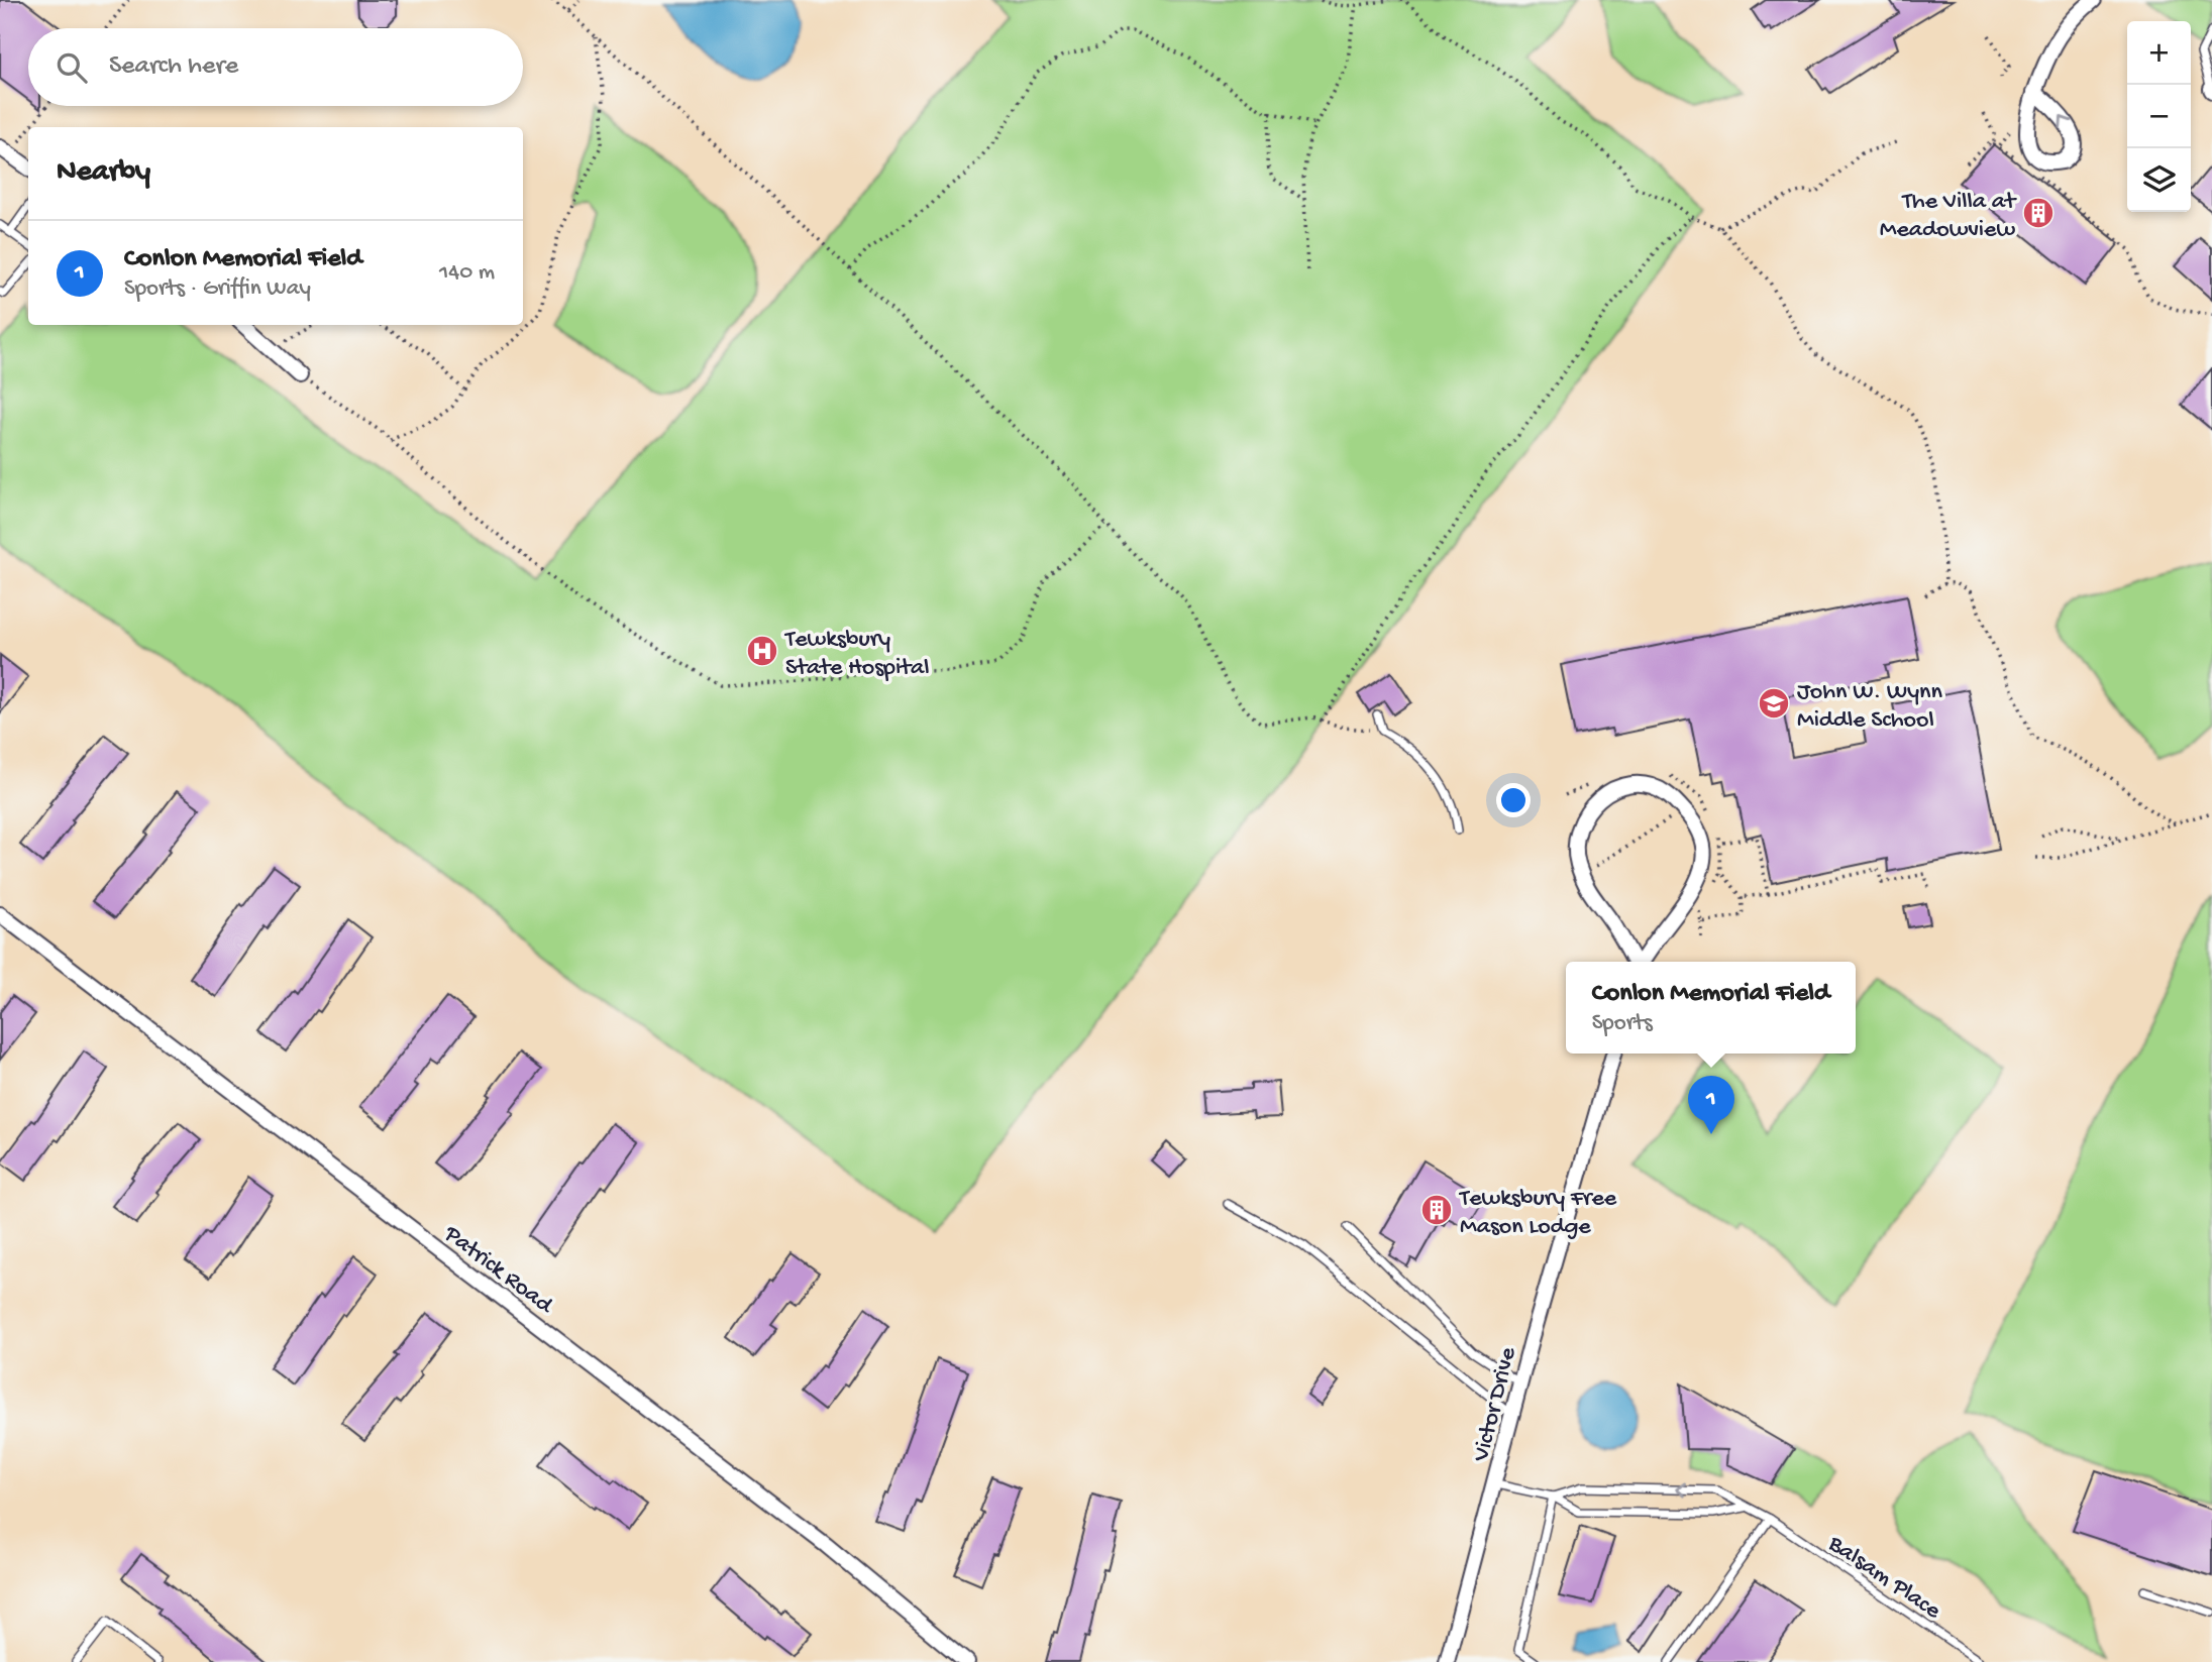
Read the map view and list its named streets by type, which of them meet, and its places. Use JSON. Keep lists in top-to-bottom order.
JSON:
{
  "streets": {
    "street": ["Patrick Road", "Victor Drive"],
    "lane": ["Balsam Place"]
  },
  "crossings": [
    ["Victor Drive", "Balsam Place"]
  ],
  "places": {
    "building": ["The Villa at Meadowview", "Tewksbury Free Mason Lodge"],
    "hospital": ["Tewksbury State Hospital"],
    "school or university": ["John W. Wynn Middle School"]
  },
  "page": {
    "map_buttons": ["+", "−"],
    "search": "Search here",
    "heading": "Nearby",
    "list": [
      {
        "mark": "1",
        "name": "Conlon Memorial Field",
        "note": "Sports · Griffin Way",
        "value": "140 m"
      }
    ],
    "popup": ["Conlon Memorial Field", "Sports"],
    "pins": "1"
  }
}
